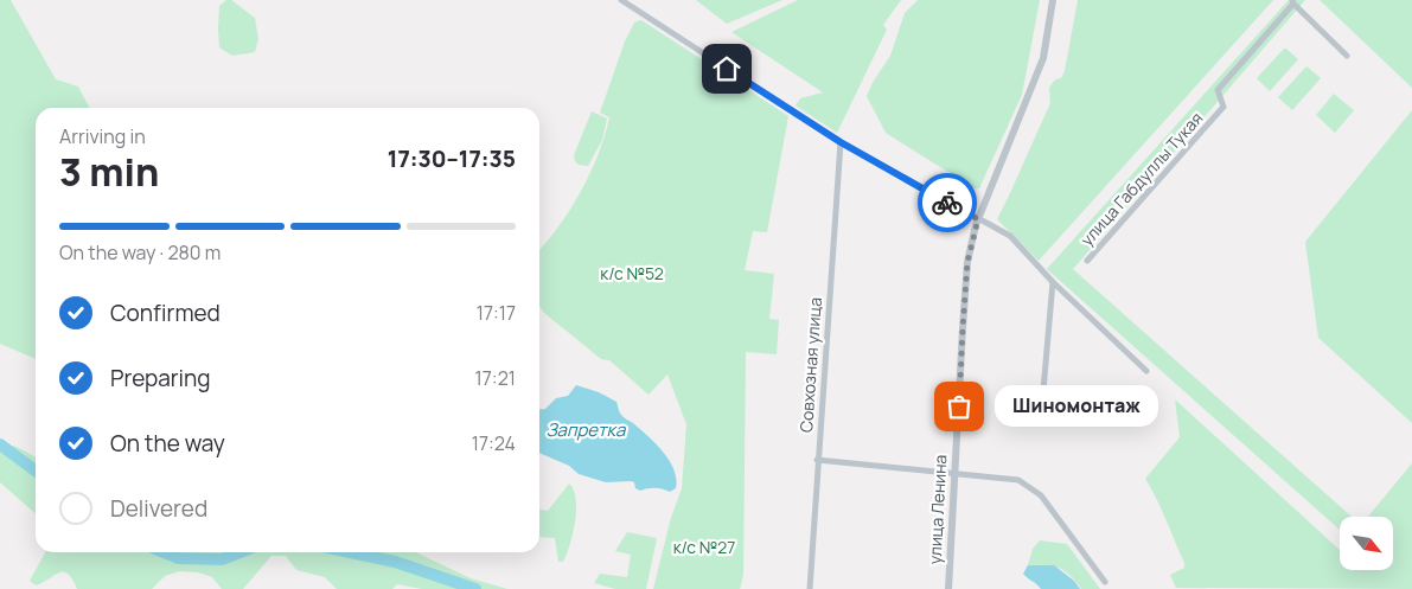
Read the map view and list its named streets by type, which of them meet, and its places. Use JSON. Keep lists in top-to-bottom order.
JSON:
{
  "streets": {
    "street": ["улица Габдуллы Тукая", "Совхозная улица", "улица Ленина"]
  },
  "water": ["Запретка"],
  "parks": ["к/с №52", "к/с №27"],
  "places": ["Шиномонтаж"],
  "north": "bottom right",
  "page": {
    "heading": ["3 min", "Arriving in", "17:30–17:35"],
    "bar": "On the way · 280 m",
    "list": [
      ["Confirmed", "17:17"],
      ["Preparing", "17:21"],
      ["On the way", "17:24"],
      "Delivered"
    ],
    "bubble": "Шиномонтаж"
  }
}
